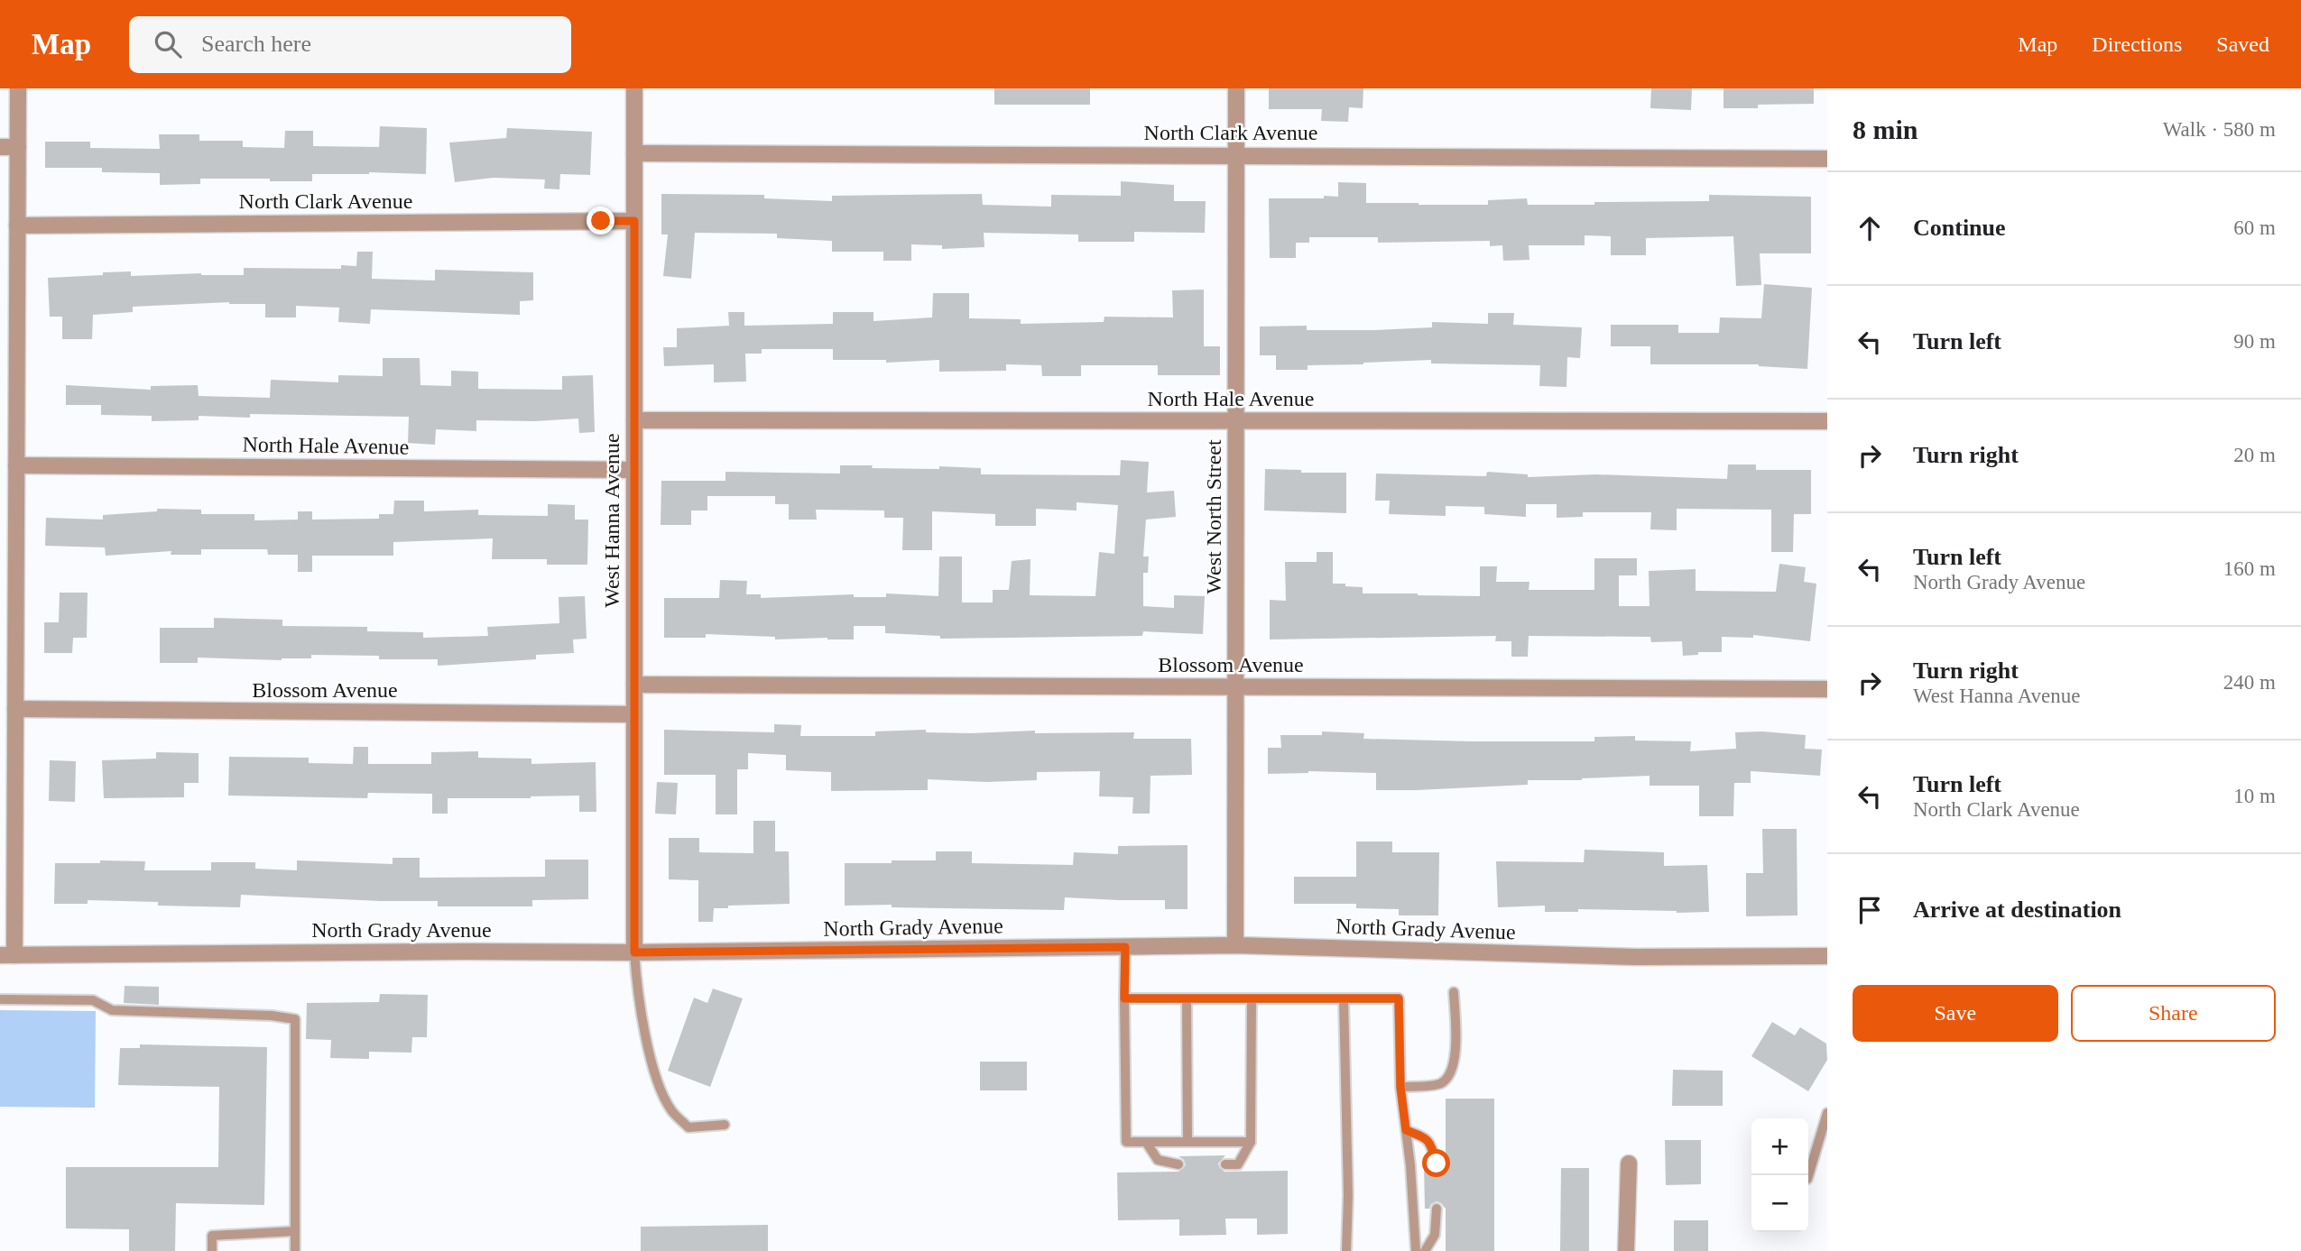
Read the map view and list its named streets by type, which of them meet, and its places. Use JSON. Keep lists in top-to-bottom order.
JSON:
{
  "streets": {
    "street": [
      "North Clark Avenue",
      "North Hale Avenue",
      "West North Street",
      "West Hanna Avenue",
      "Blossom Avenue",
      "North Grady Avenue"
    ]
  },
  "crossings": [
    ["North Clark Avenue", "West North Street"],
    ["North Clark Avenue", "West Hanna Avenue"],
    ["North Hale Avenue", "West North Street"],
    ["North Hale Avenue", "West Hanna Avenue"],
    ["West North Street", "Blossom Avenue"],
    ["West North Street", "North Grady Avenue"],
    ["West Hanna Avenue", "Blossom Avenue"],
    ["West Hanna Avenue", "North Grady Avenue"]
  ],
  "page": {
    "header": "Map",
    "search": "Search here",
    "nav": ["Map", "Directions", "Saved"],
    "heading": ["8 min", "Walk · 580 m"],
    "list": [
      ["Continue", "60 m"],
      ["Turn left", "90 m"],
      ["Turn right", "20 m"],
      ["Turn left", "North Grady Avenue", "160 m"],
      ["Turn right", "West Hanna Avenue", "240 m"],
      ["Turn left", "North Clark Avenue", "10 m"],
      "Arrive at destination"
    ],
    "buttons": ["Save", "Share"],
    "map_buttons": ["+", "−"]
  }
}
